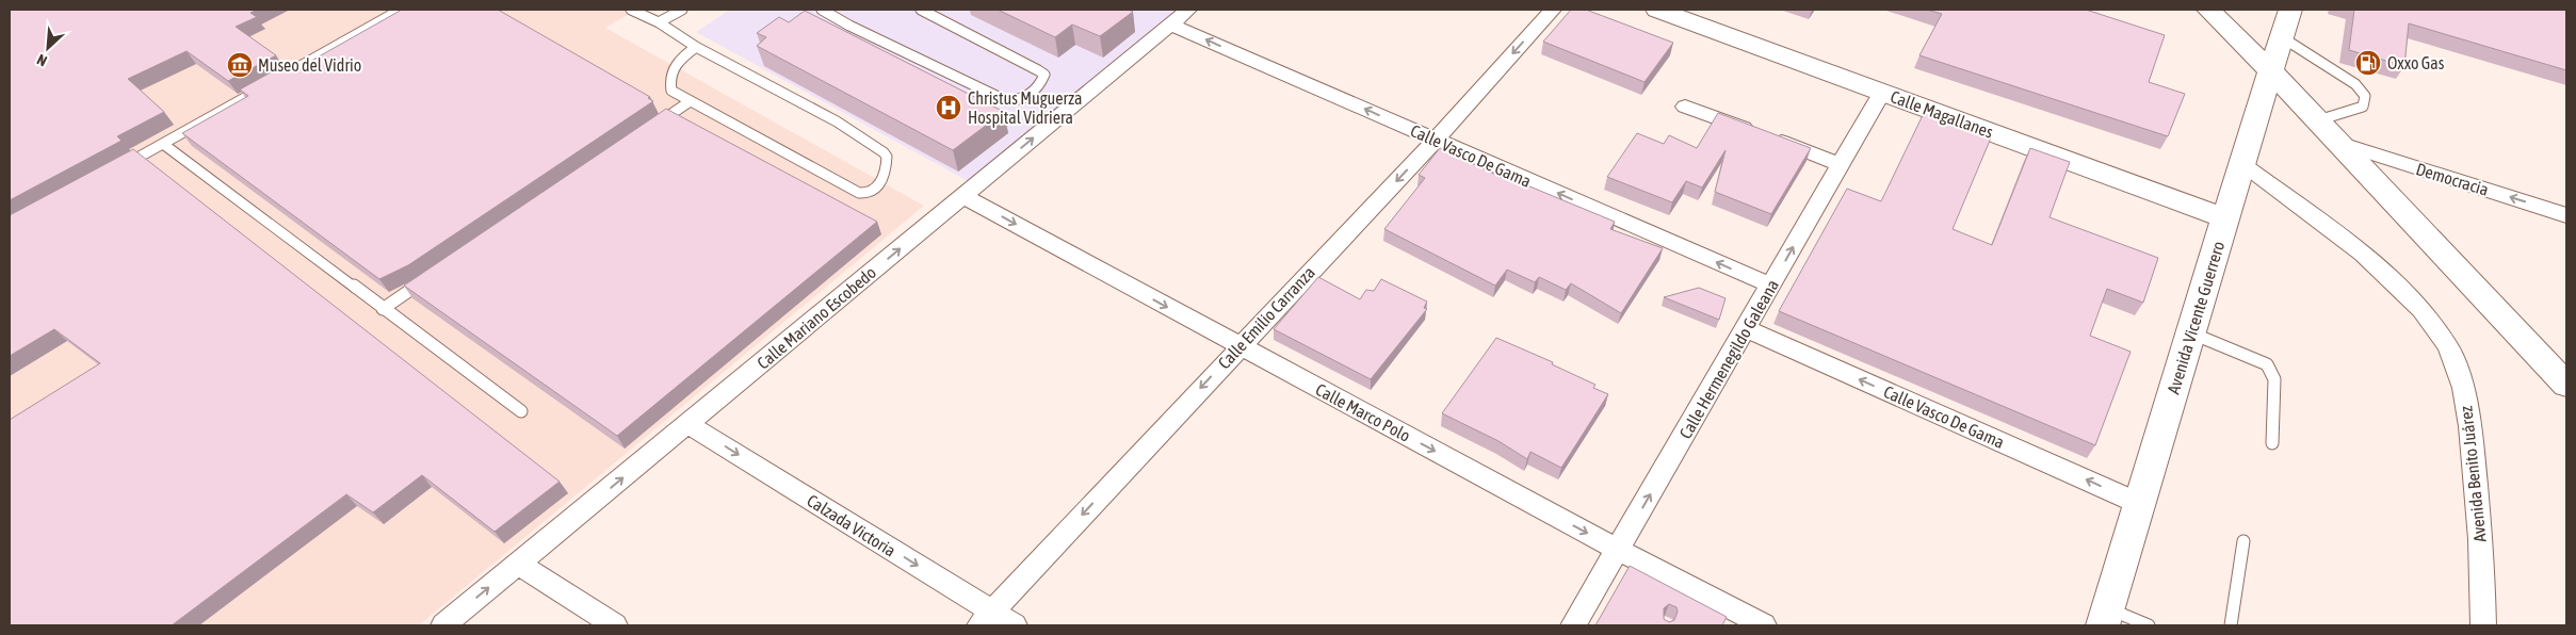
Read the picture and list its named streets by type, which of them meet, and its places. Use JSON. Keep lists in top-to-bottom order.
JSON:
{
  "streets": {
    "street": [
      "Calle Magallanes",
      "Calle Vasco De Gama",
      "Democracia",
      "Calle Mariano Escobedo",
      "Calle Emilio Carranza",
      "Avenida Vicente Guerrero",
      "Calle Hermenegildo Galeana",
      "Calle Marco Polo",
      "Avenida Benito Juárez",
      "Calzada Victoria"
    ]
  },
  "crossings": [
    ["Calle Magallanes", "Avenida Vicente Guerrero"],
    ["Calle Magallanes", "Calle Hermenegildo Galeana"],
    ["Calle Vasco De Gama", "Calle Mariano Escobedo"],
    ["Calle Vasco De Gama", "Calle Emilio Carranza"],
    ["Calle Vasco De Gama", "Avenida Vicente Guerrero"],
    ["Calle Vasco De Gama", "Calle Hermenegildo Galeana"],
    ["Calle Mariano Escobedo", "Calle Marco Polo"],
    ["Calle Mariano Escobedo", "Calzada Victoria"],
    ["Calle Emilio Carranza", "Calle Marco Polo"],
    ["Calle Emilio Carranza", "Calzada Victoria"],
    ["Avenida Vicente Guerrero", "Avenida Benito Juárez"],
    ["Calle Hermenegildo Galeana", "Calle Marco Polo"]
  ],
  "one_way": [
    "Calle Vasco De Gama",
    "Democracia",
    "Calle Mariano Escobedo",
    "Calle Emilio Carranza",
    "Calle Hermenegildo Galeana",
    "Calle Marco Polo",
    "Calzada Victoria"
  ],
  "places": {
    "fuel station": ["Oxxo Gas"],
    "museum": ["Museo del Vidrio"],
    "hospital": ["Christus Muguerza Hospital Vidriera"]
  },
  "north": "bottom left"
}
